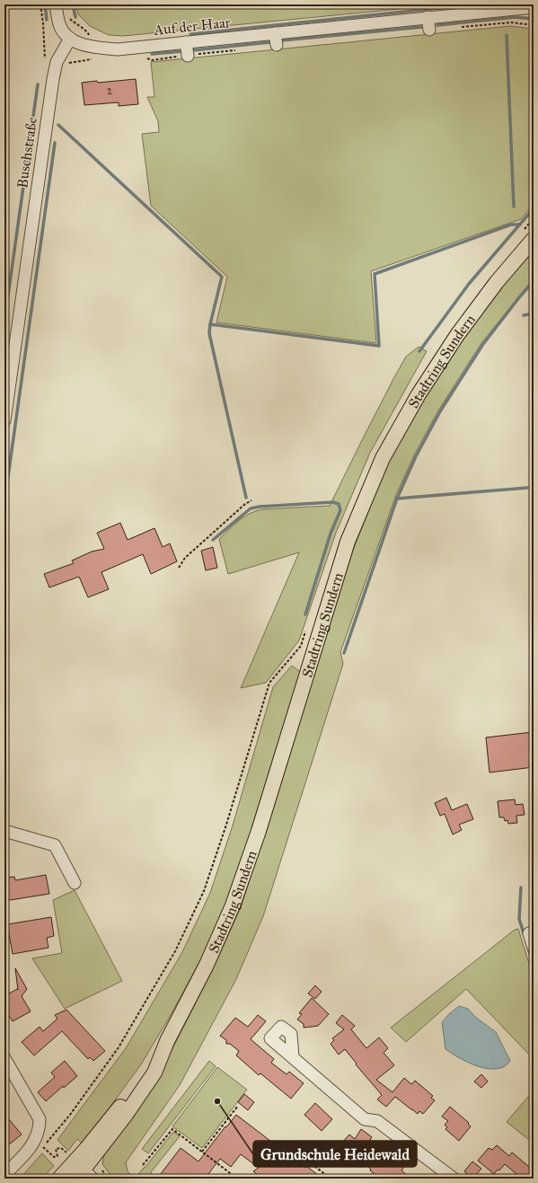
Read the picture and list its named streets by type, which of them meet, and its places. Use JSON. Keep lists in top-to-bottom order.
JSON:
{
  "streets": {
    "main road": ["Stadtring Sundern"],
    "street": ["Auf der Haar", "Buschstraße"]
  },
  "crossings": [
    ["Auf der Haar", "Buschstraße"]
  ],
  "places": ["Grundschule Heidewald"],
  "house_numbers": ["2"]
}
